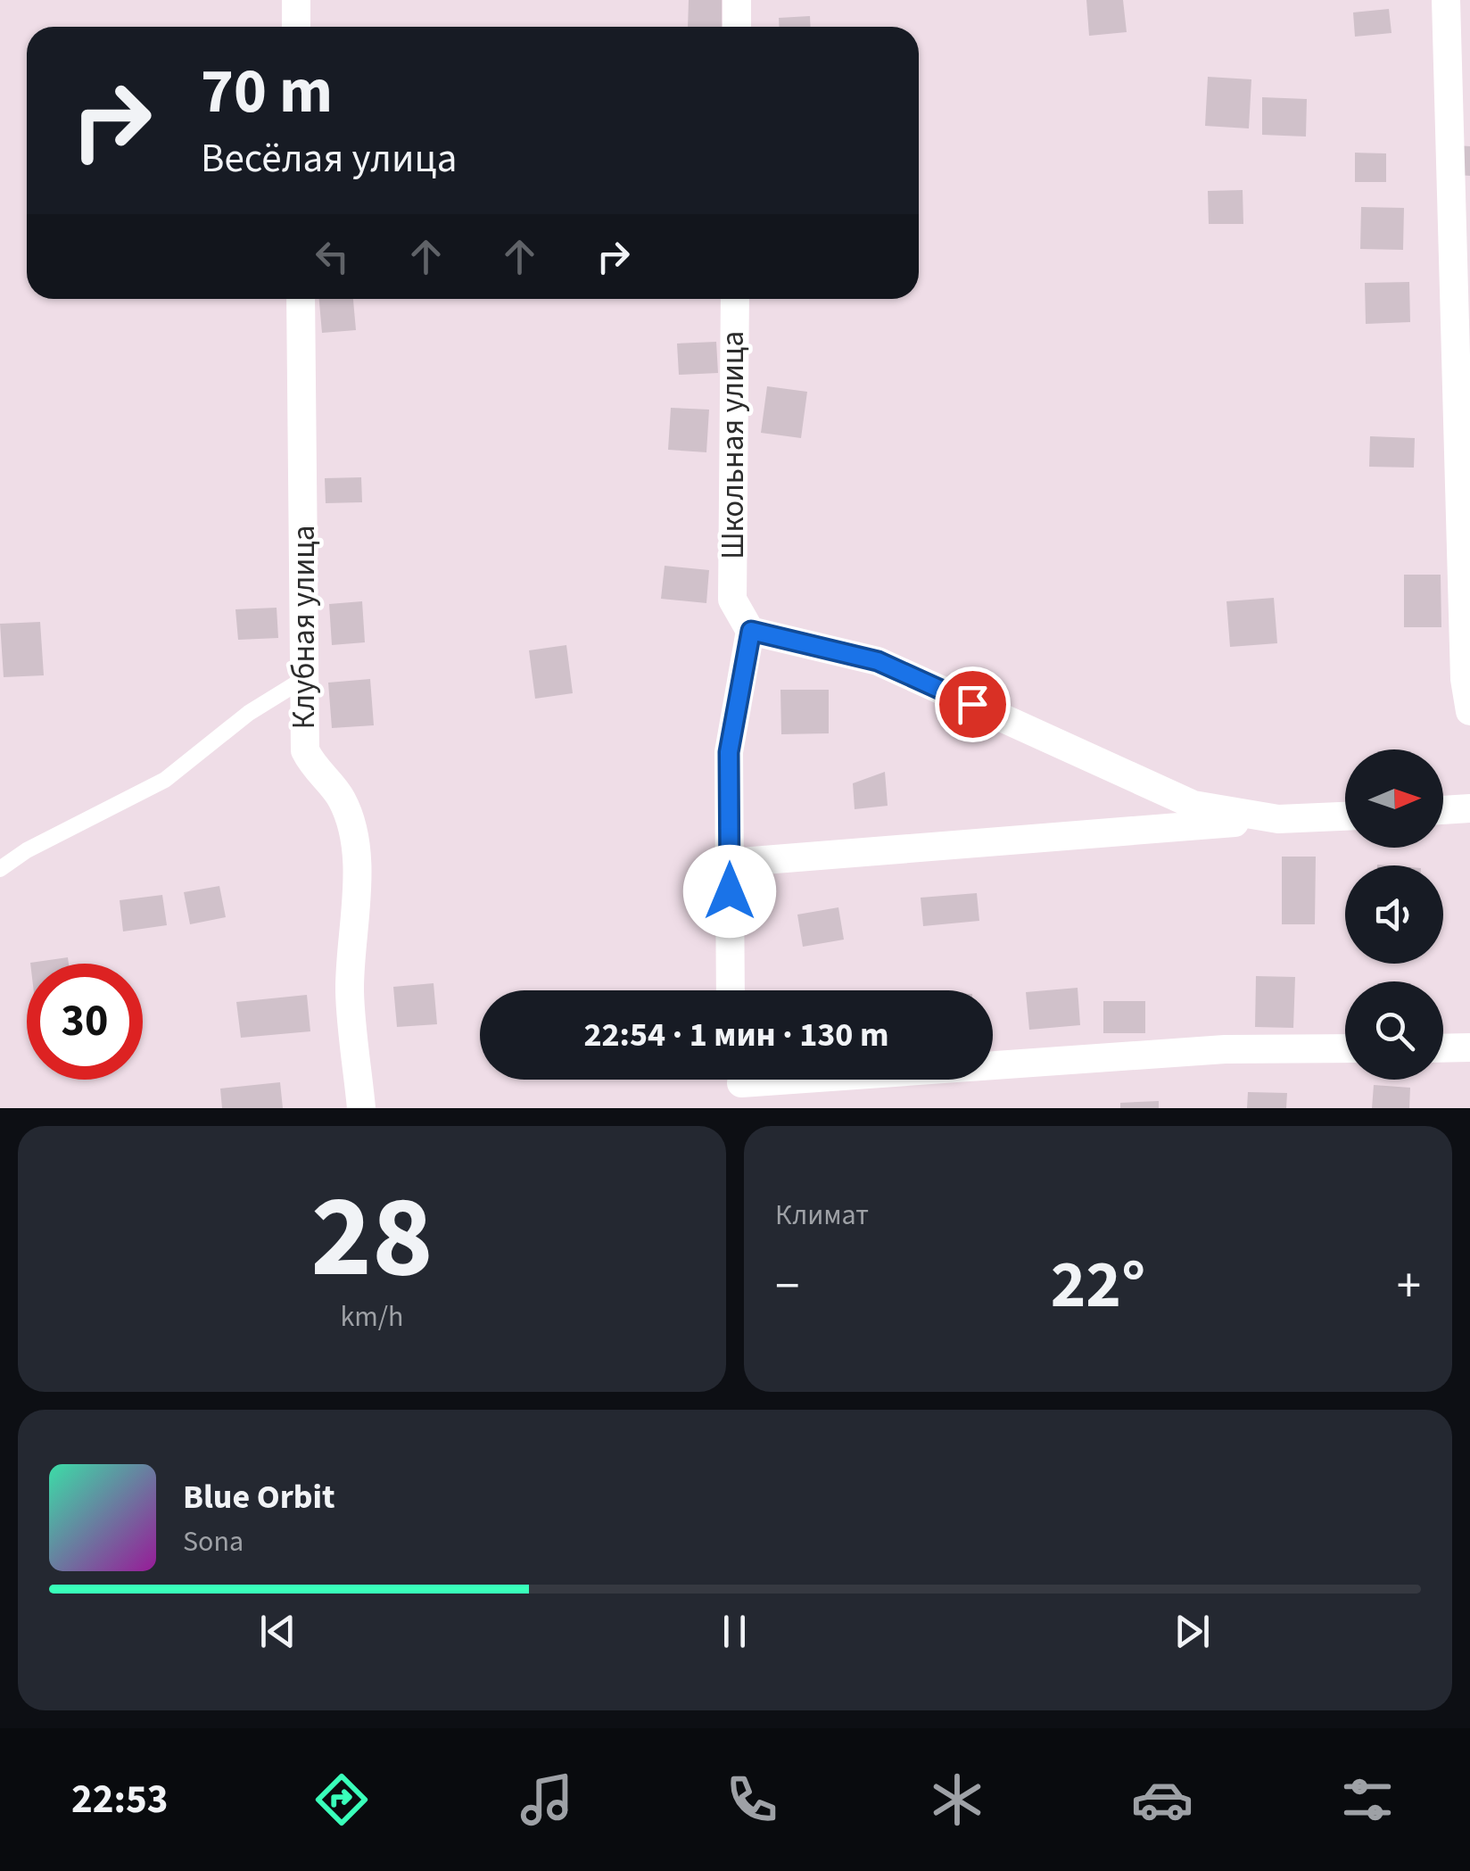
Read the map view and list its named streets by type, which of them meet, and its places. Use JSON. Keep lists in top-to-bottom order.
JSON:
{
  "streets": {
    "street": ["Школьная улица", "Клубная улица"]
  },
  "north": "right",
  "page": {
    "turn": ["70 m", "Весёлая улица"],
    "limit": "30",
    "trip": "22:54 · 1 мин · 130 m",
    "tile": [
      ["28", "km/h"],
      "Климат"
    ],
    "heat": ["−", "22°", "+"],
    "song": ["Blue Orbit", "Sona"],
    "tabs": "22:53"
  }
}
